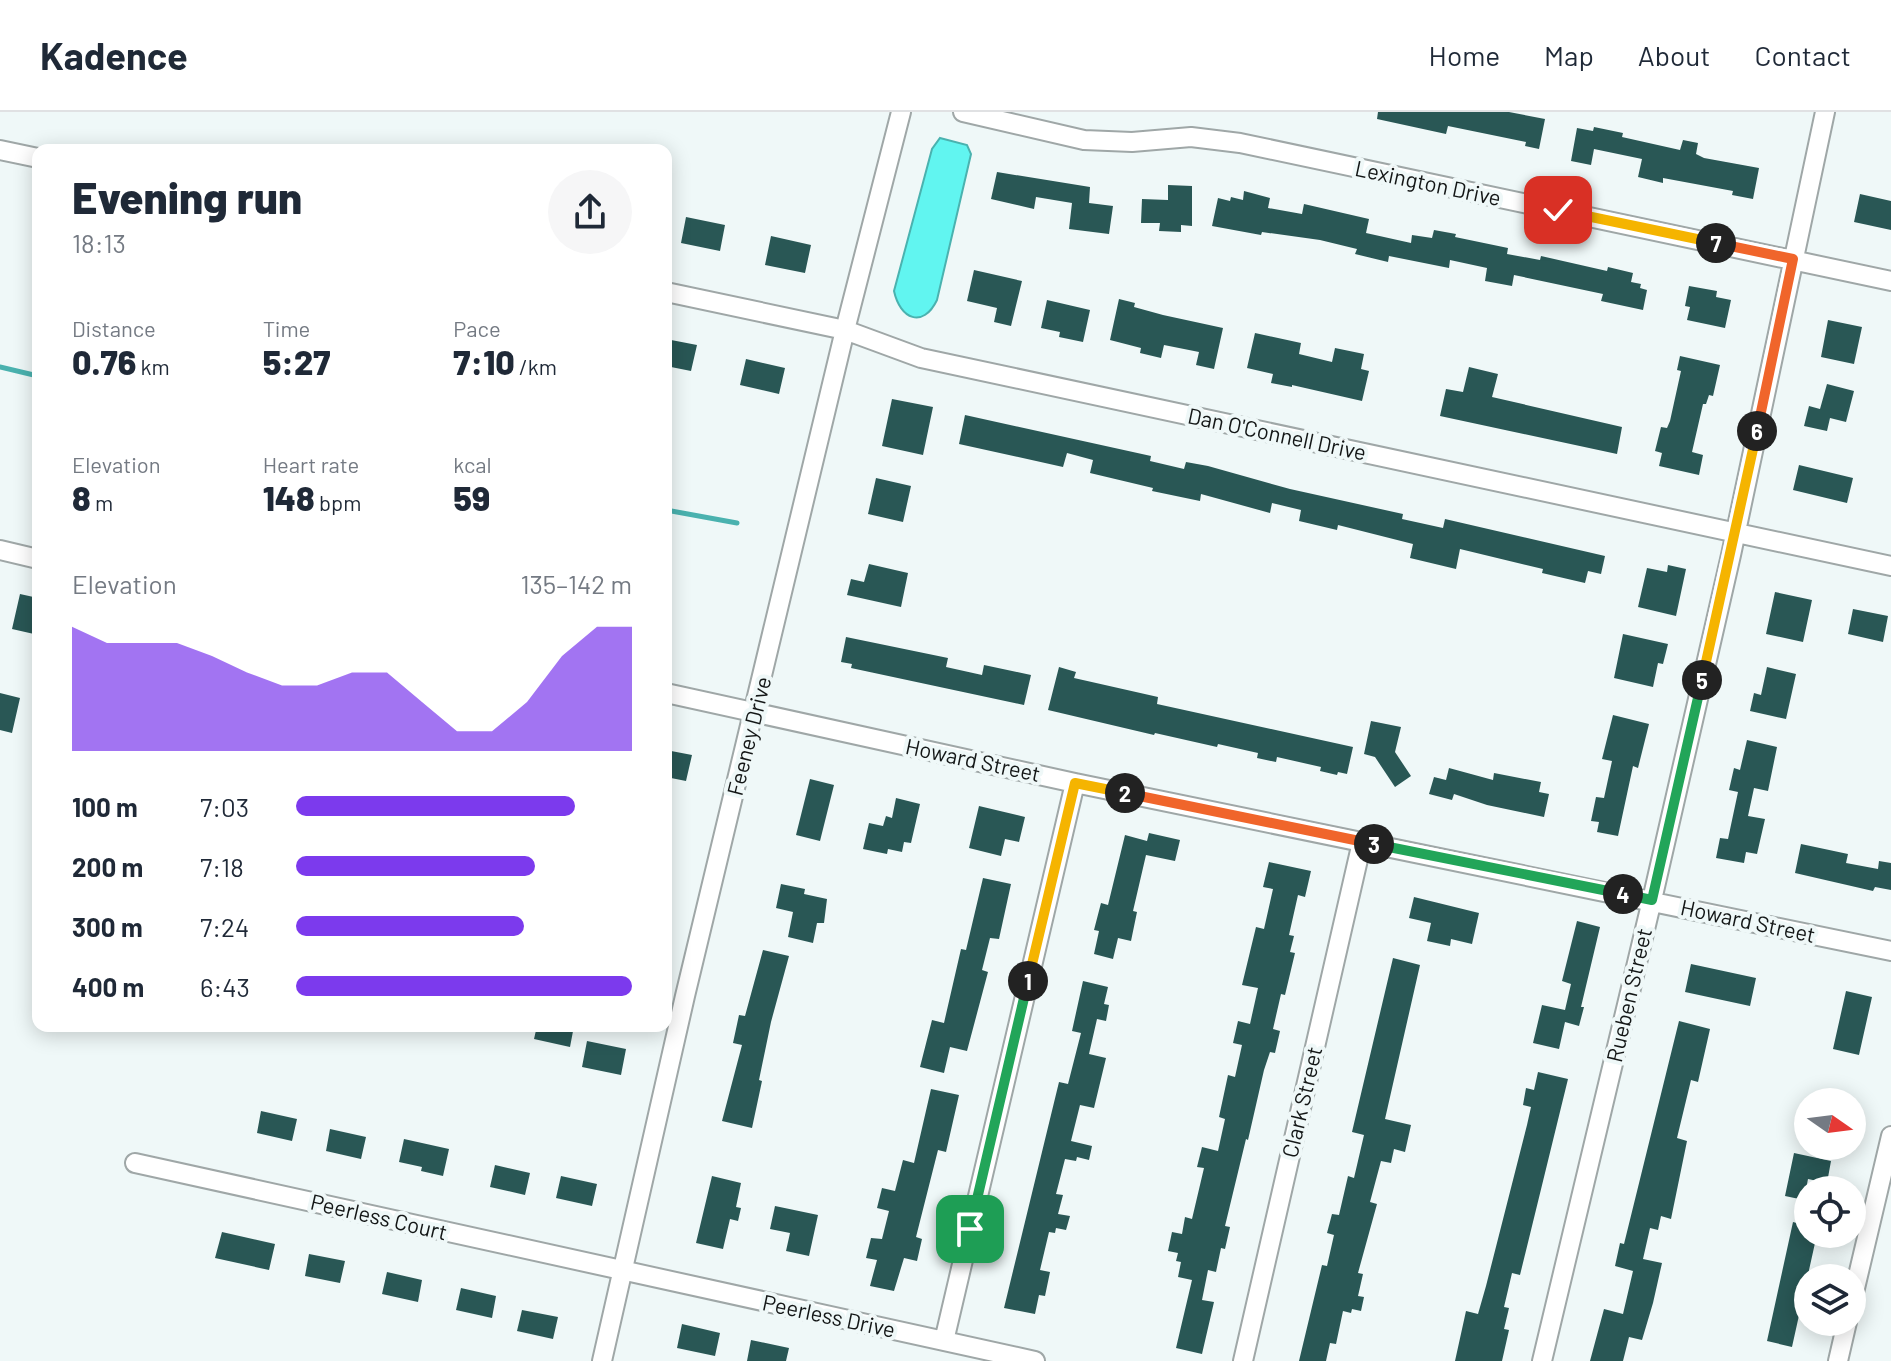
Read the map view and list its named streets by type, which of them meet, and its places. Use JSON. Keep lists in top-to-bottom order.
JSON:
{
  "streets": {
    "street": [
      "Lexington Drive",
      "Dan O'Connell Drive",
      "Feeney Drive",
      "Howard Street",
      "Rueben Street",
      "Clark Street",
      "Peerless Court",
      "Peerless Drive"
    ]
  },
  "crossings": [
    ["Lexington Drive", "Rueben Street"],
    ["Dan O'Connell Drive", "Feeney Drive"],
    ["Dan O'Connell Drive", "Rueben Street"],
    ["Feeney Drive", "Howard Street"],
    ["Feeney Drive", "Peerless Court"],
    ["Feeney Drive", "Peerless Drive"],
    ["Howard Street", "Rueben Street"],
    ["Howard Street", "Clark Street"],
    ["Peerless Court", "Peerless Drive"]
  ],
  "north": "right",
  "page": {
    "header": "Kadence",
    "nav": [
      "Home",
      "Map",
      "About",
      "Contact"
    ],
    "heading": ["Evening run", "18:13"],
    "pins": [
      "7",
      "6",
      "5",
      "2",
      "3",
      "4",
      "1"
    ],
    "stats": [
      ["Distance", "0.76 km"],
      ["Time", "5:27"],
      ["Pace", "7:10 /km"],
      ["Elevation", "8 m"],
      ["Heart rate", "148 bpm"],
      ["kcal", "59"]
    ],
    "chart": ["Elevation", "135–142 m"],
    "list": [
      {
        "name": "100 m",
        "note": "7:03"
      },
      {
        "name": "200 m",
        "note": "7:18"
      },
      {
        "name": "300 m",
        "note": "7:24"
      },
      {
        "name": "400 m",
        "note": "6:43"
      }
    ]
  }
}
